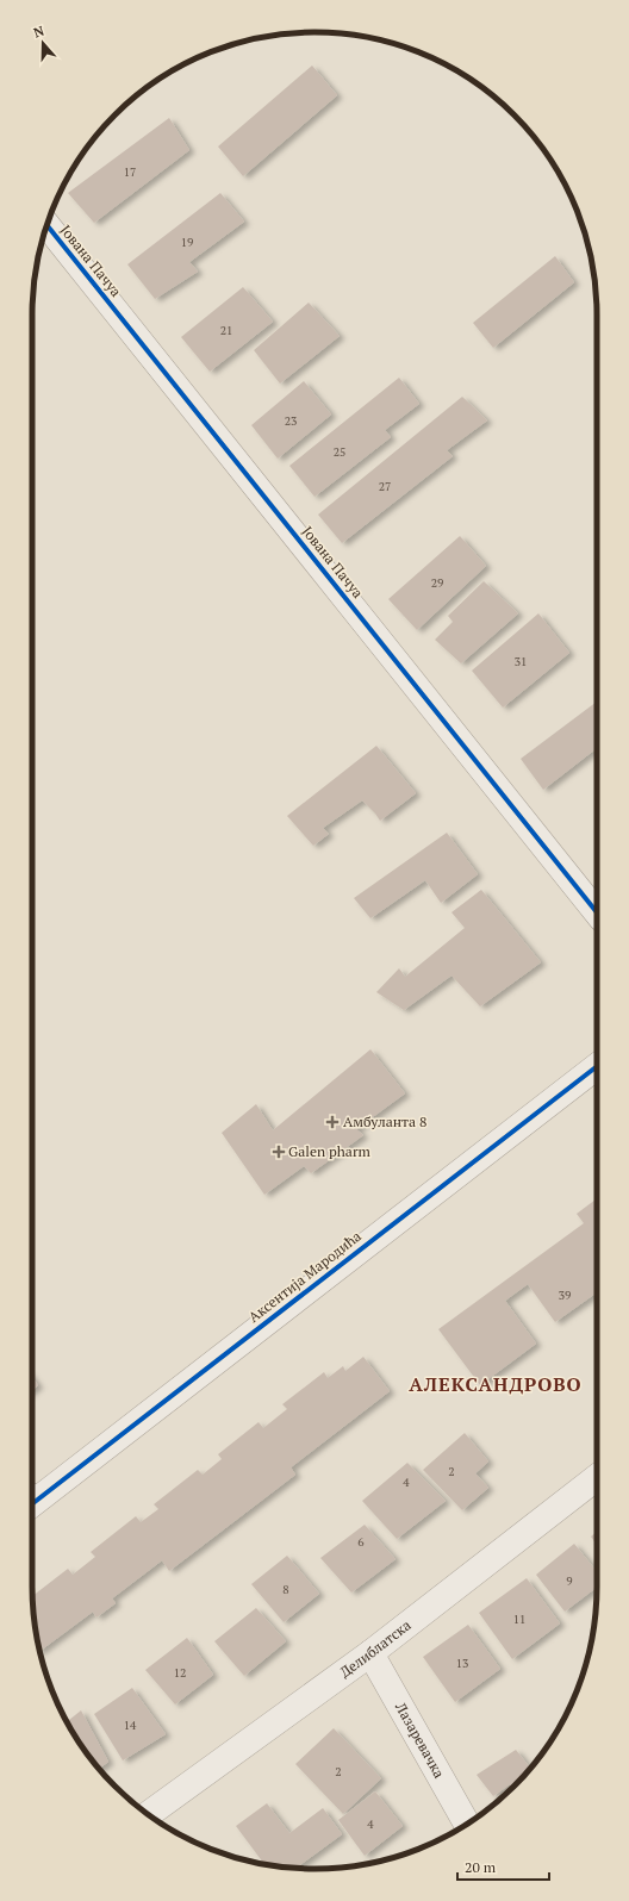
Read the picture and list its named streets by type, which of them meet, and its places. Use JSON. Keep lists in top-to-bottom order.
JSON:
{
  "streets": {
    "street": [
      "Јована Пачуа",
      "Аксентија Мародића",
      "Делиблатска",
      "Лазаревачка"
    ]
  },
  "crossings": [
    ["Делиблатска", "Лазаревачка"]
  ],
  "districts": ["АЛЕКСАНДРОВО"],
  "places": {
    "health": ["Амбуланта 8", "Galen pharm"]
  },
  "house_numbers": [
    "17",
    "19",
    "21",
    "23",
    "25",
    "27",
    "29",
    "31",
    "39",
    "2",
    "4",
    "6",
    "9",
    "8",
    "11",
    "13",
    "12",
    "14",
    "2",
    "4"
  ],
  "scale_bar": "20 m",
  "north": "top"
}
